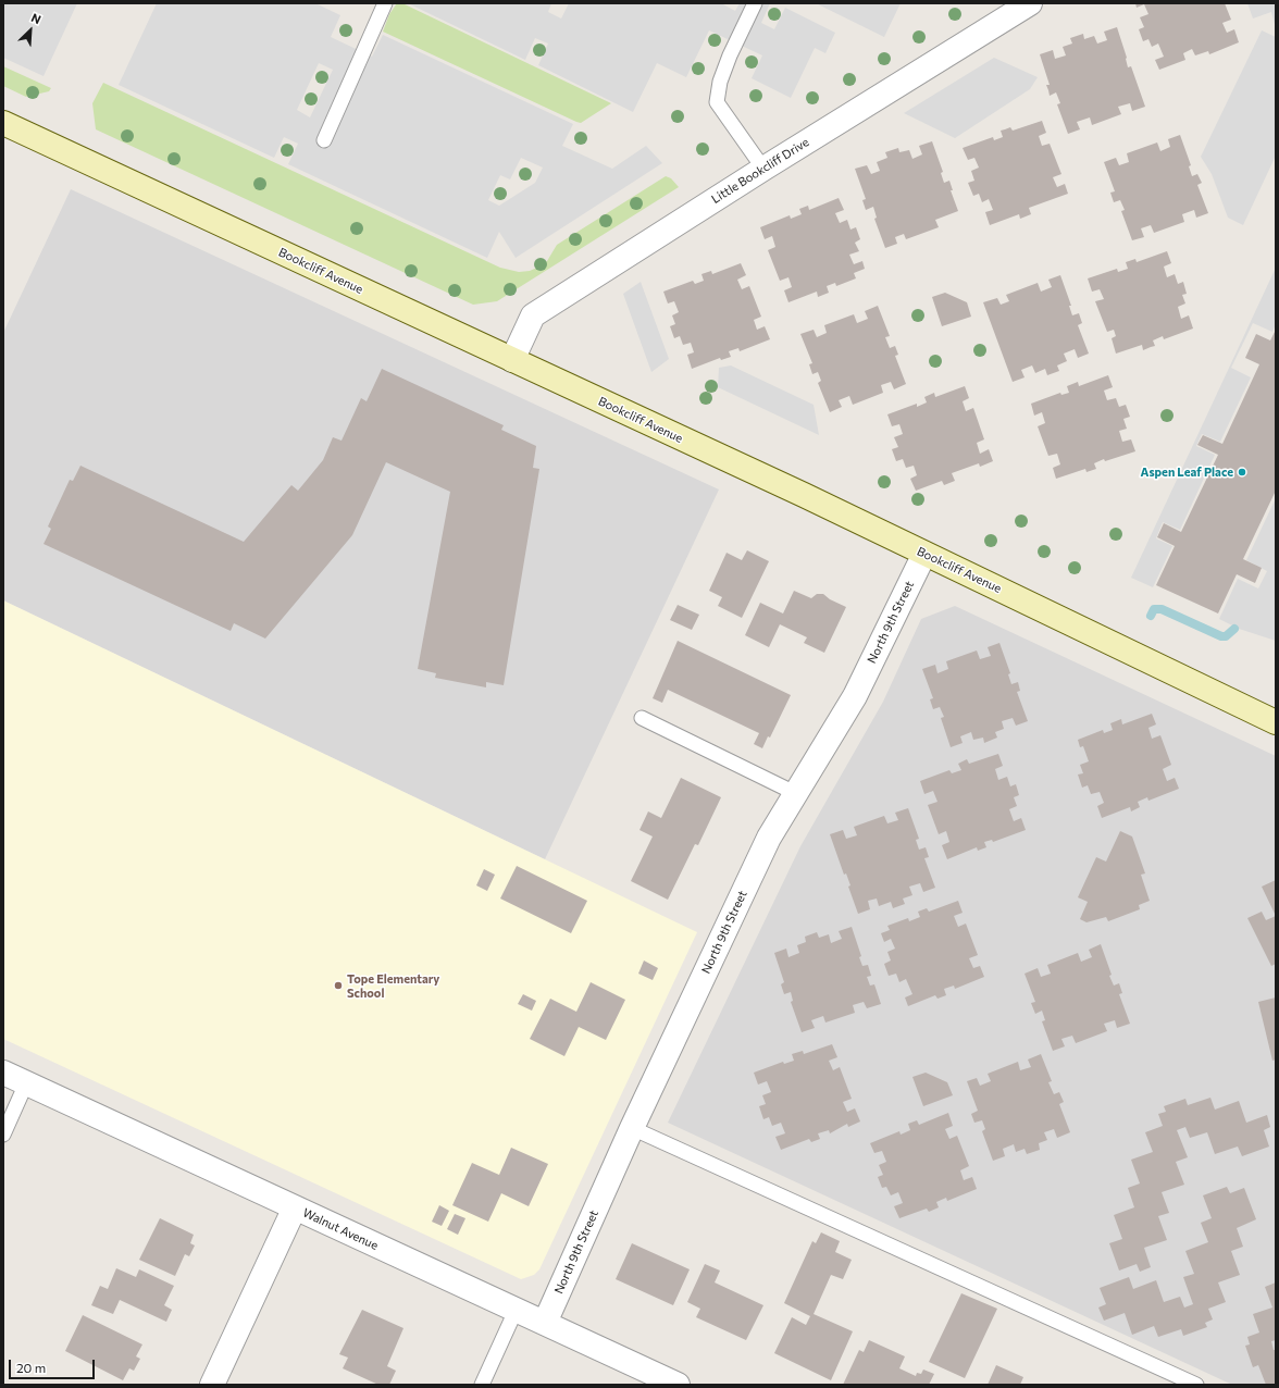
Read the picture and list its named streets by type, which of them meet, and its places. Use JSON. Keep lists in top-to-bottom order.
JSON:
{
  "streets": {
    "street": [
      "Little Bookcliff Drive",
      "Bookcliff Avenue",
      "North 9th Street",
      "Walnut Avenue"
    ]
  },
  "crossings": [
    ["Little Bookcliff Drive", "Bookcliff Avenue"],
    ["Bookcliff Avenue", "North 9th Street"],
    ["North 9th Street", "Walnut Avenue"]
  ],
  "places": ["Aspen Leaf Place", "Tope Elementary School"],
  "scale_bar": "20 m",
  "north": "top right"
}
